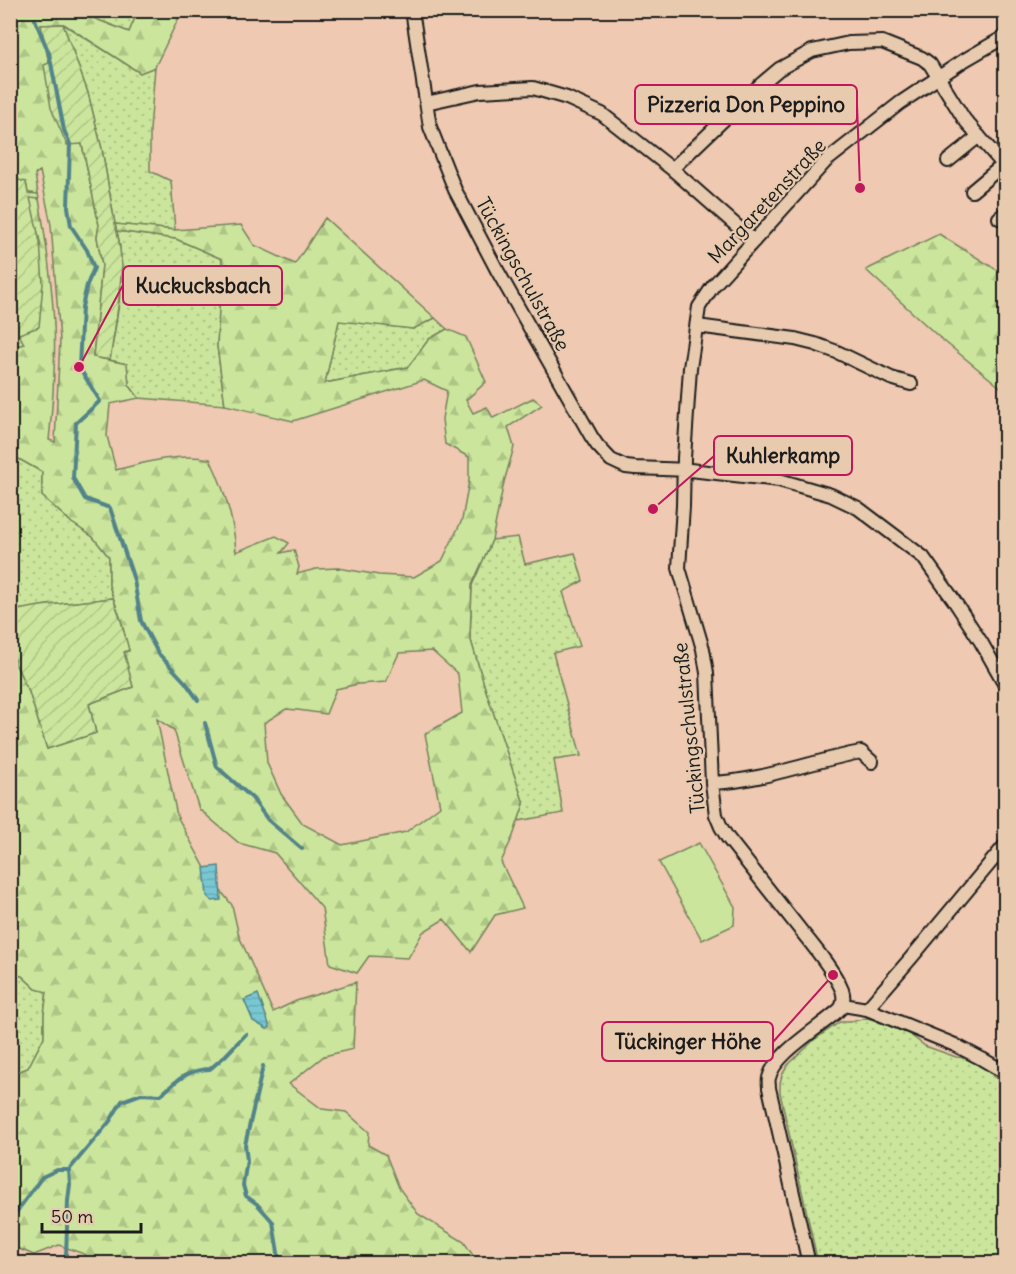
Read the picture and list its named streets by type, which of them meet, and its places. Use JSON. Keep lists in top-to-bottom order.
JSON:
{
  "streets": {
    "street": ["Margaretenstraße", "Tückingschulstraße"]
  },
  "crossings": [
    ["Margaretenstraße", "Tückingschulstraße"]
  ],
  "places": [
    "Pizzeria Don Peppino",
    "Kuckucksbach",
    "Kuhlerkamp",
    "Tückinger Höhe"
  ],
  "scale_bar": "50 m"
}
